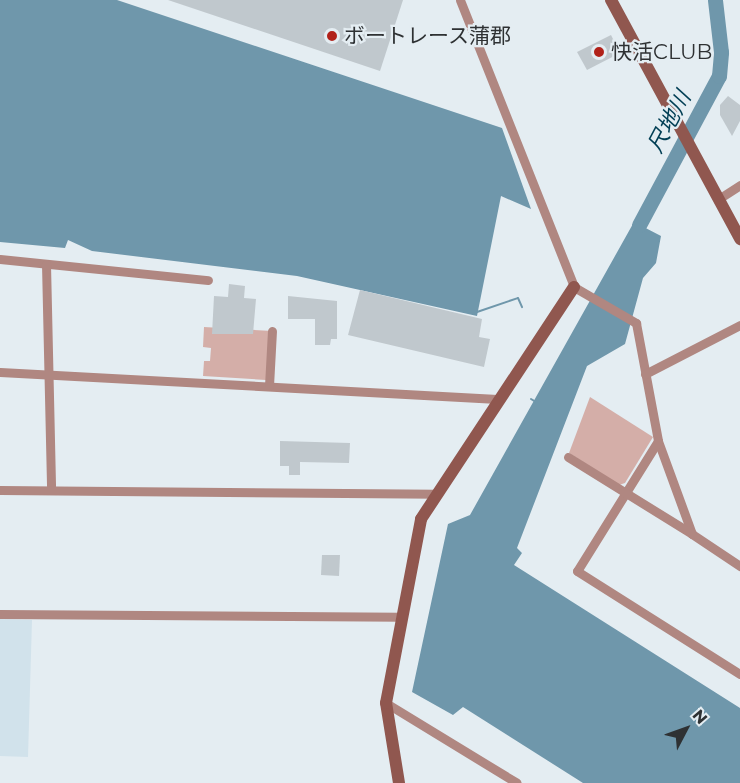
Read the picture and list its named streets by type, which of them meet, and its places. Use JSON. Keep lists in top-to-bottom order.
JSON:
{
  "water": ["尺地川"],
  "places": ["ボートレース蒲郡", "快活CLUB"],
  "north": "top right"
}
